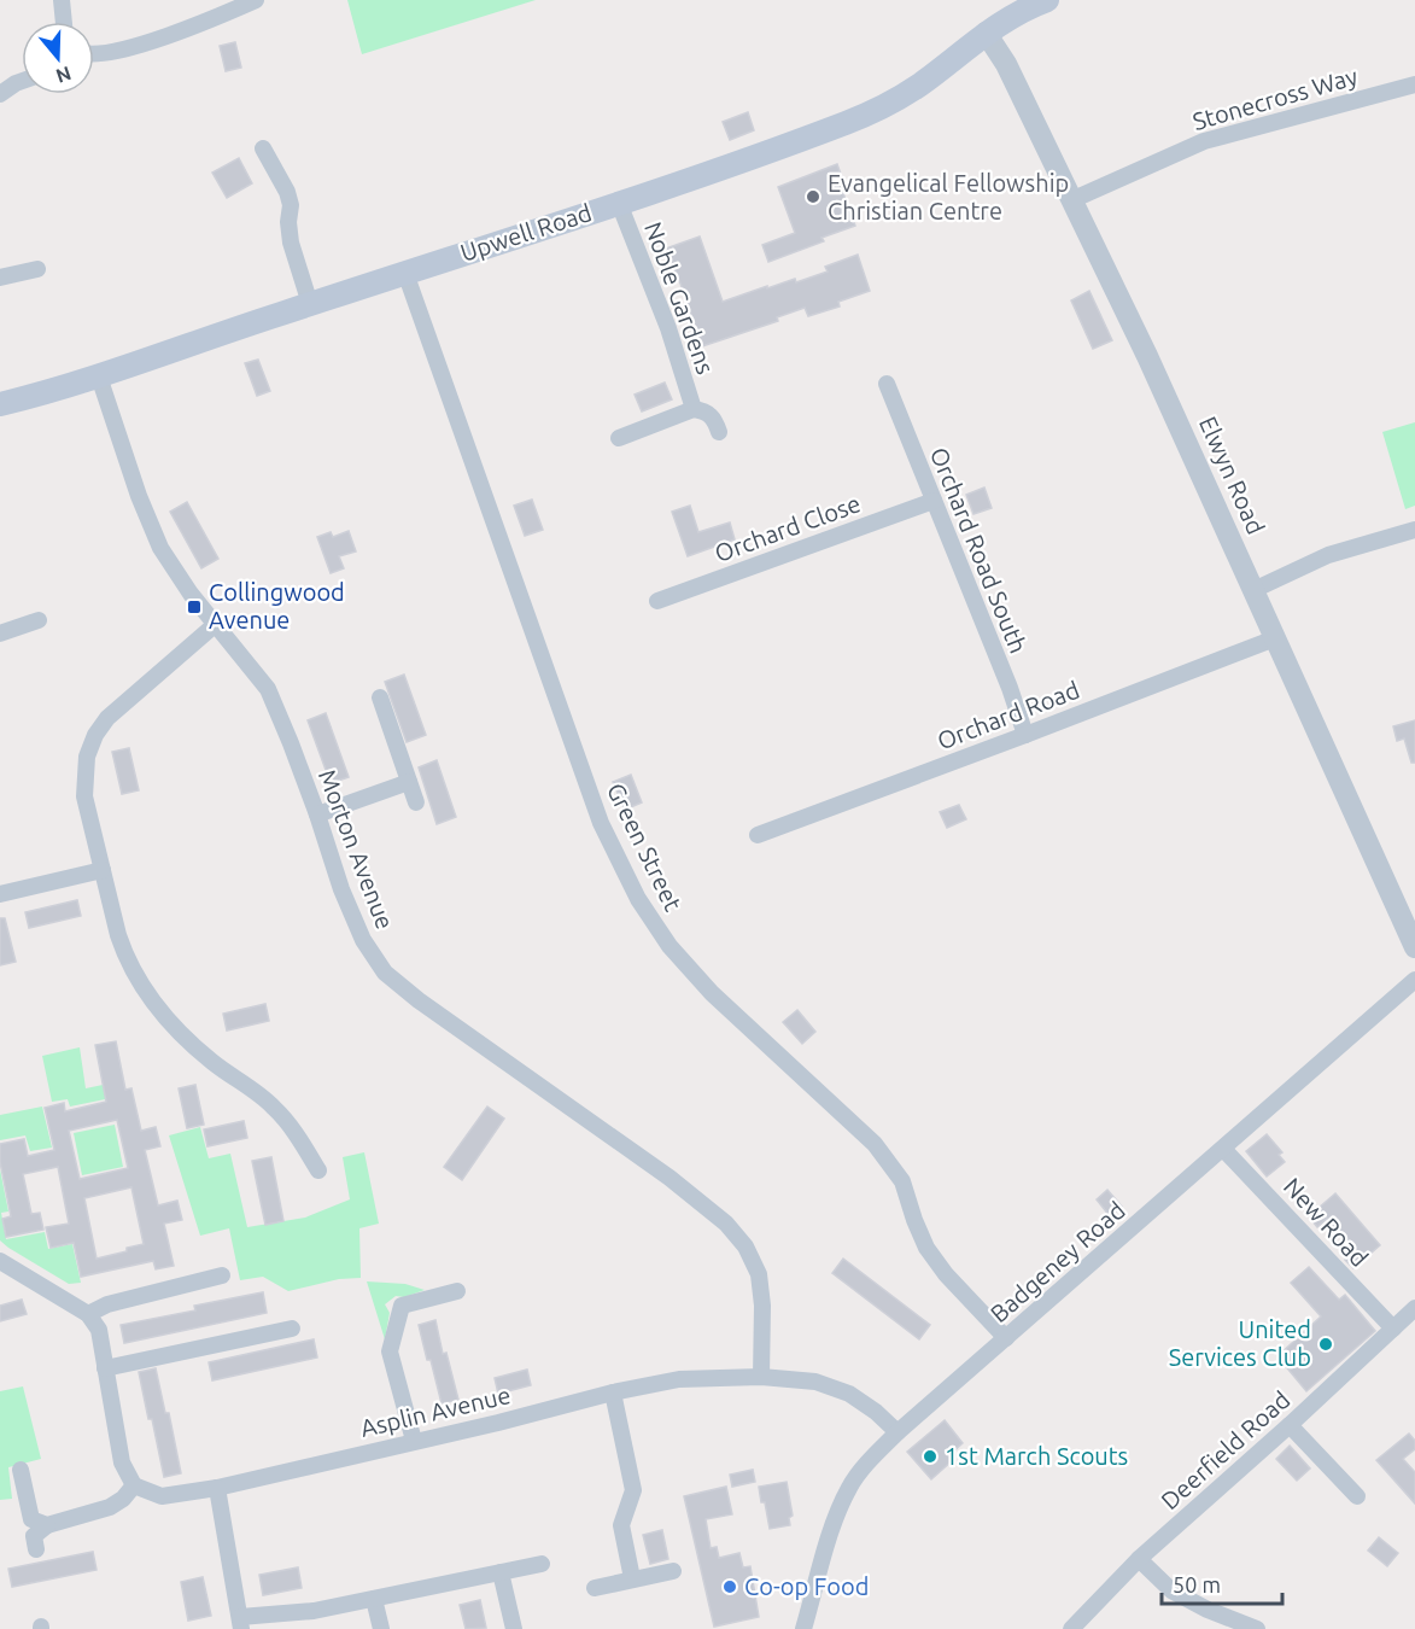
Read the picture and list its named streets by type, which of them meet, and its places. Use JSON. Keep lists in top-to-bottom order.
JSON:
{
  "streets": {
    "main road": ["Upwell Road"],
    "street": [
      "Stonecross Way",
      "Noble Gardens",
      "Elwyn Road",
      "Orchard Close",
      "Orchard Road South",
      "Orchard Road",
      "Green Street",
      "Morton Avenue",
      "New Road",
      "Badgeney Road",
      "Asplin Avenue",
      "Deerfield Road"
    ]
  },
  "crossings": [
    ["Stonecross Way", "Elwyn Road"],
    ["Upwell Road", "Noble Gardens"],
    ["Upwell Road", "Elwyn Road"],
    ["Upwell Road", "Green Street"],
    ["Upwell Road", "Morton Avenue"],
    ["Elwyn Road", "Orchard Road"],
    ["Orchard Close", "Orchard Road South"],
    ["Orchard Road South", "Orchard Road"],
    ["Green Street", "Badgeney Road"],
    ["Morton Avenue", "Asplin Avenue"],
    ["New Road", "Badgeney Road"],
    ["New Road", "Deerfield Road"],
    ["Badgeney Road", "Asplin Avenue"]
  ],
  "places": {
    "other": [
      "Evangelical Fellowship Christian Centre",
      "United Services Club",
      "1st March Scouts",
      "Co-op Food"
    ],
    "transit": ["Collingwood Avenue"]
  },
  "scale_bar": "50 m",
  "north": "bottom"
}
